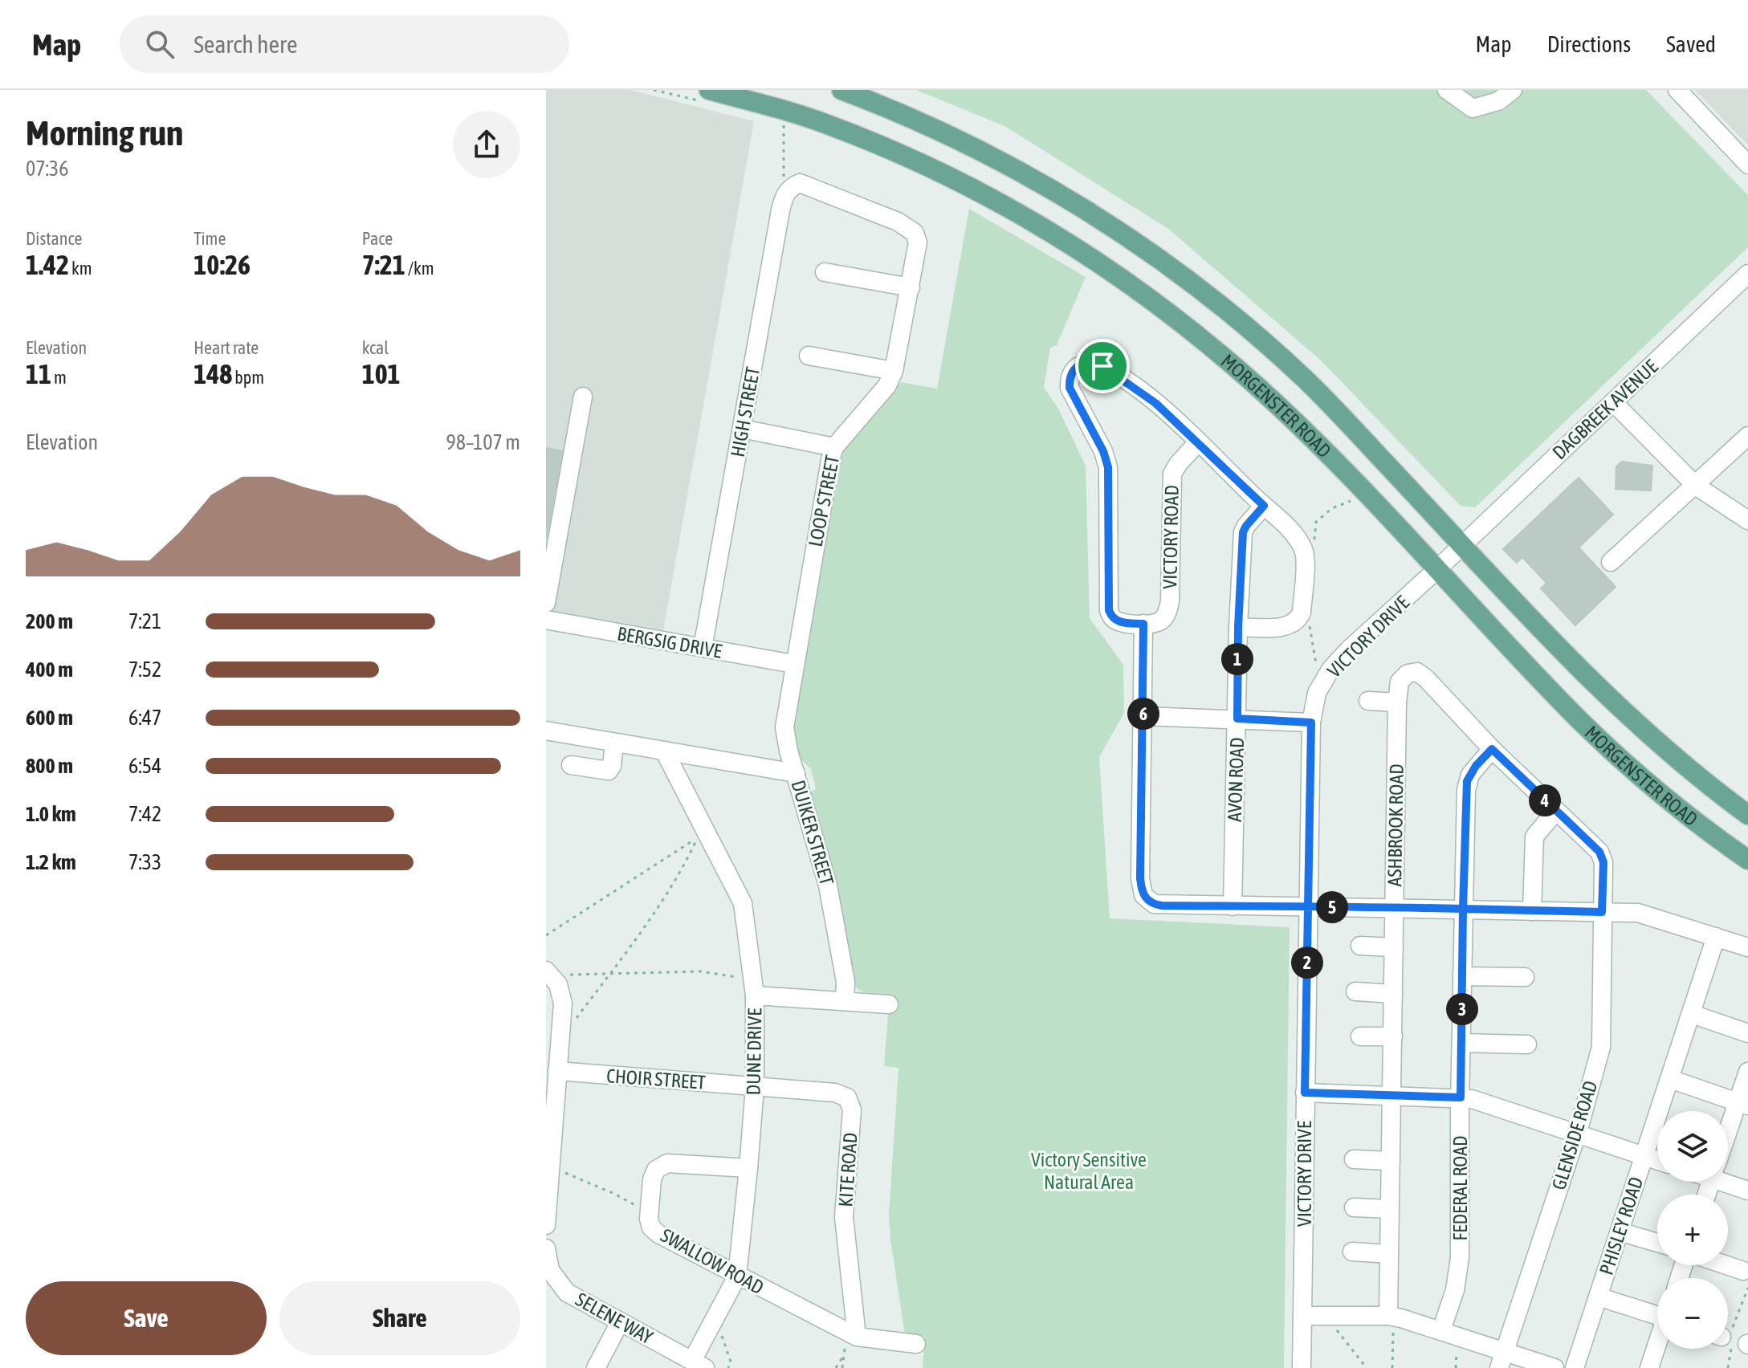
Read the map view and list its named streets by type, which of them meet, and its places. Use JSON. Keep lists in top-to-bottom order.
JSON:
{
  "streets": {
    "main road": ["MORGENSTER ROAD"],
    "street": [
      "DAGBREEK AVENUE",
      "HIGH STREET",
      "LOOP STREET",
      "VICTORY ROAD",
      "VICTORY DRIVE",
      "BERGSIG DRIVE",
      "AVON ROAD",
      "ASHBROOK ROAD",
      "DUIKER STREET",
      "DUNE DRIVE",
      "CHOIR STREET",
      "GLENSIDE ROAD",
      "KITE ROAD",
      "FEDERAL ROAD",
      "PHISLEY ROAD",
      "SWALLOW ROAD",
      "SELENE WAY"
    ]
  },
  "crossings": [
    ["MORGENSTER ROAD", "DAGBREEK AVENUE"],
    ["MORGENSTER ROAD", "VICTORY DRIVE"],
    ["DAGBREEK AVENUE", "VICTORY DRIVE"],
    ["HIGH STREET", "LOOP STREET"],
    ["HIGH STREET", "BERGSIG DRIVE"],
    ["LOOP STREET", "BERGSIG DRIVE"],
    ["LOOP STREET", "DUIKER STREET"],
    ["BERGSIG DRIVE", "DUIKER STREET"],
    ["ASHBROOK ROAD", "GLENSIDE ROAD"],
    ["ASHBROOK ROAD", "FEDERAL ROAD"],
    ["DUNE DRIVE", "CHOIR STREET"],
    ["DUNE DRIVE", "KITE ROAD"],
    ["DUNE DRIVE", "SWALLOW ROAD"],
    ["DUNE DRIVE", "SELENE WAY"],
    ["CHOIR STREET", "KITE ROAD"],
    ["GLENSIDE ROAD", "FEDERAL ROAD"],
    ["KITE ROAD", "SWALLOW ROAD"]
  ],
  "parks": ["Victory Sensitive Natural Area"],
  "page": {
    "header": "Map",
    "search": "Search here",
    "nav": ["Map", "Directions", "Saved"],
    "heading": ["Morning run", "07:36"],
    "stats": [
      ["Distance", "1.42 km"],
      ["Time", "10:26"],
      ["Pace", "7:21 /km"],
      ["Elevation", "11 m"],
      ["Heart rate", "148 bpm"],
      ["kcal", "101"]
    ],
    "chart": ["Elevation", "98–107 m"],
    "list": [
      {
        "name": "200 m",
        "note": "7:21"
      },
      {
        "name": "400 m",
        "note": "7:52"
      },
      {
        "name": "600 m",
        "note": "6:47"
      },
      {
        "name": "800 m",
        "note": "6:54"
      },
      {
        "name": "1.0 km",
        "note": "7:42"
      },
      {
        "name": "1.2 km",
        "note": "7:33"
      }
    ],
    "pins": [
      "1",
      "6",
      "4",
      "5",
      "2",
      "3"
    ],
    "map_buttons": ["+", "−"],
    "buttons": ["Save", "Share"]
  }
}
